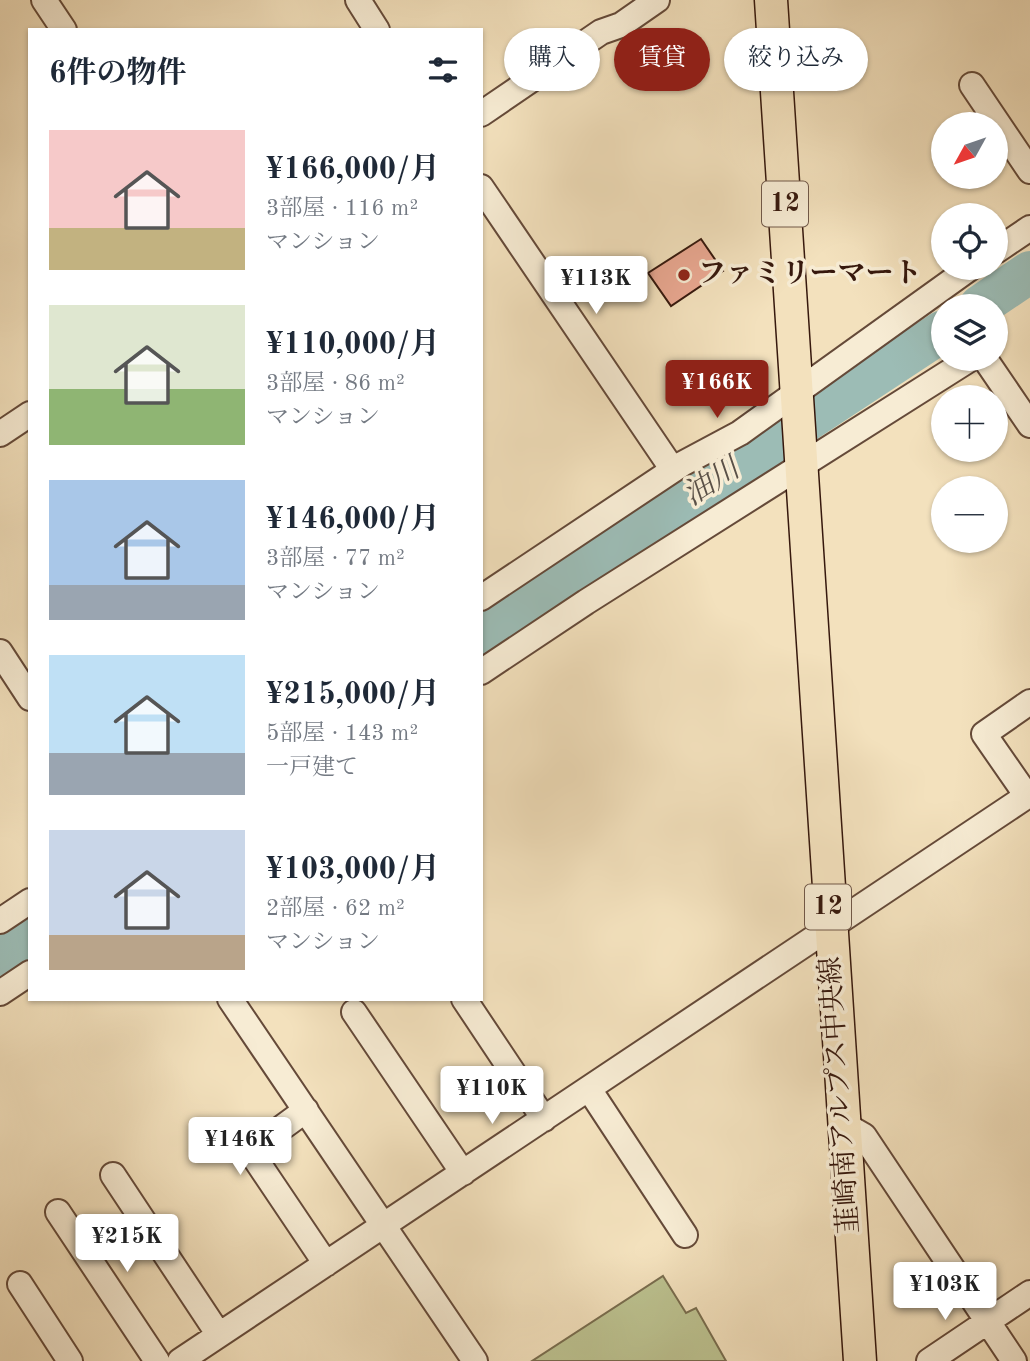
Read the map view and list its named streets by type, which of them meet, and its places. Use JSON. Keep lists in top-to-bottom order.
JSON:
{
  "streets": {
    "main road": ["12", "韮崎南アルプス中央線"]
  },
  "crossings": [
    ["12", "韮崎南アルプス中央線"]
  ],
  "water": ["油川"],
  "places": ["ファミリーマート"],
  "north": "bottom left",
  "page": {
    "chip": ["購入", "賃貸", "絞り込み"],
    "heading": "6件の物件",
    "map_buttons": ["+", "−"],
    "list": [
      {
        "name": "¥166,000/月",
        "note": "3部屋 · 116 m² · マンション"
      },
      {
        "name": "¥110,000/月",
        "note": "3部屋 · 86 m² · マンション"
      },
      {
        "name": "¥146,000/月",
        "note": "3部屋 · 77 m² · マンション"
      },
      {
        "name": "¥215,000/月",
        "note": "5部屋 · 143 m² · 一戸建て"
      },
      {
        "name": "¥103,000/月",
        "note": "2部屋 · 62 m² · マンション"
      }
    ],
    "price": [
      "¥113K",
      "¥166K",
      "¥110K",
      "¥146K",
      "¥215K",
      "¥103K"
    ]
  }
}
